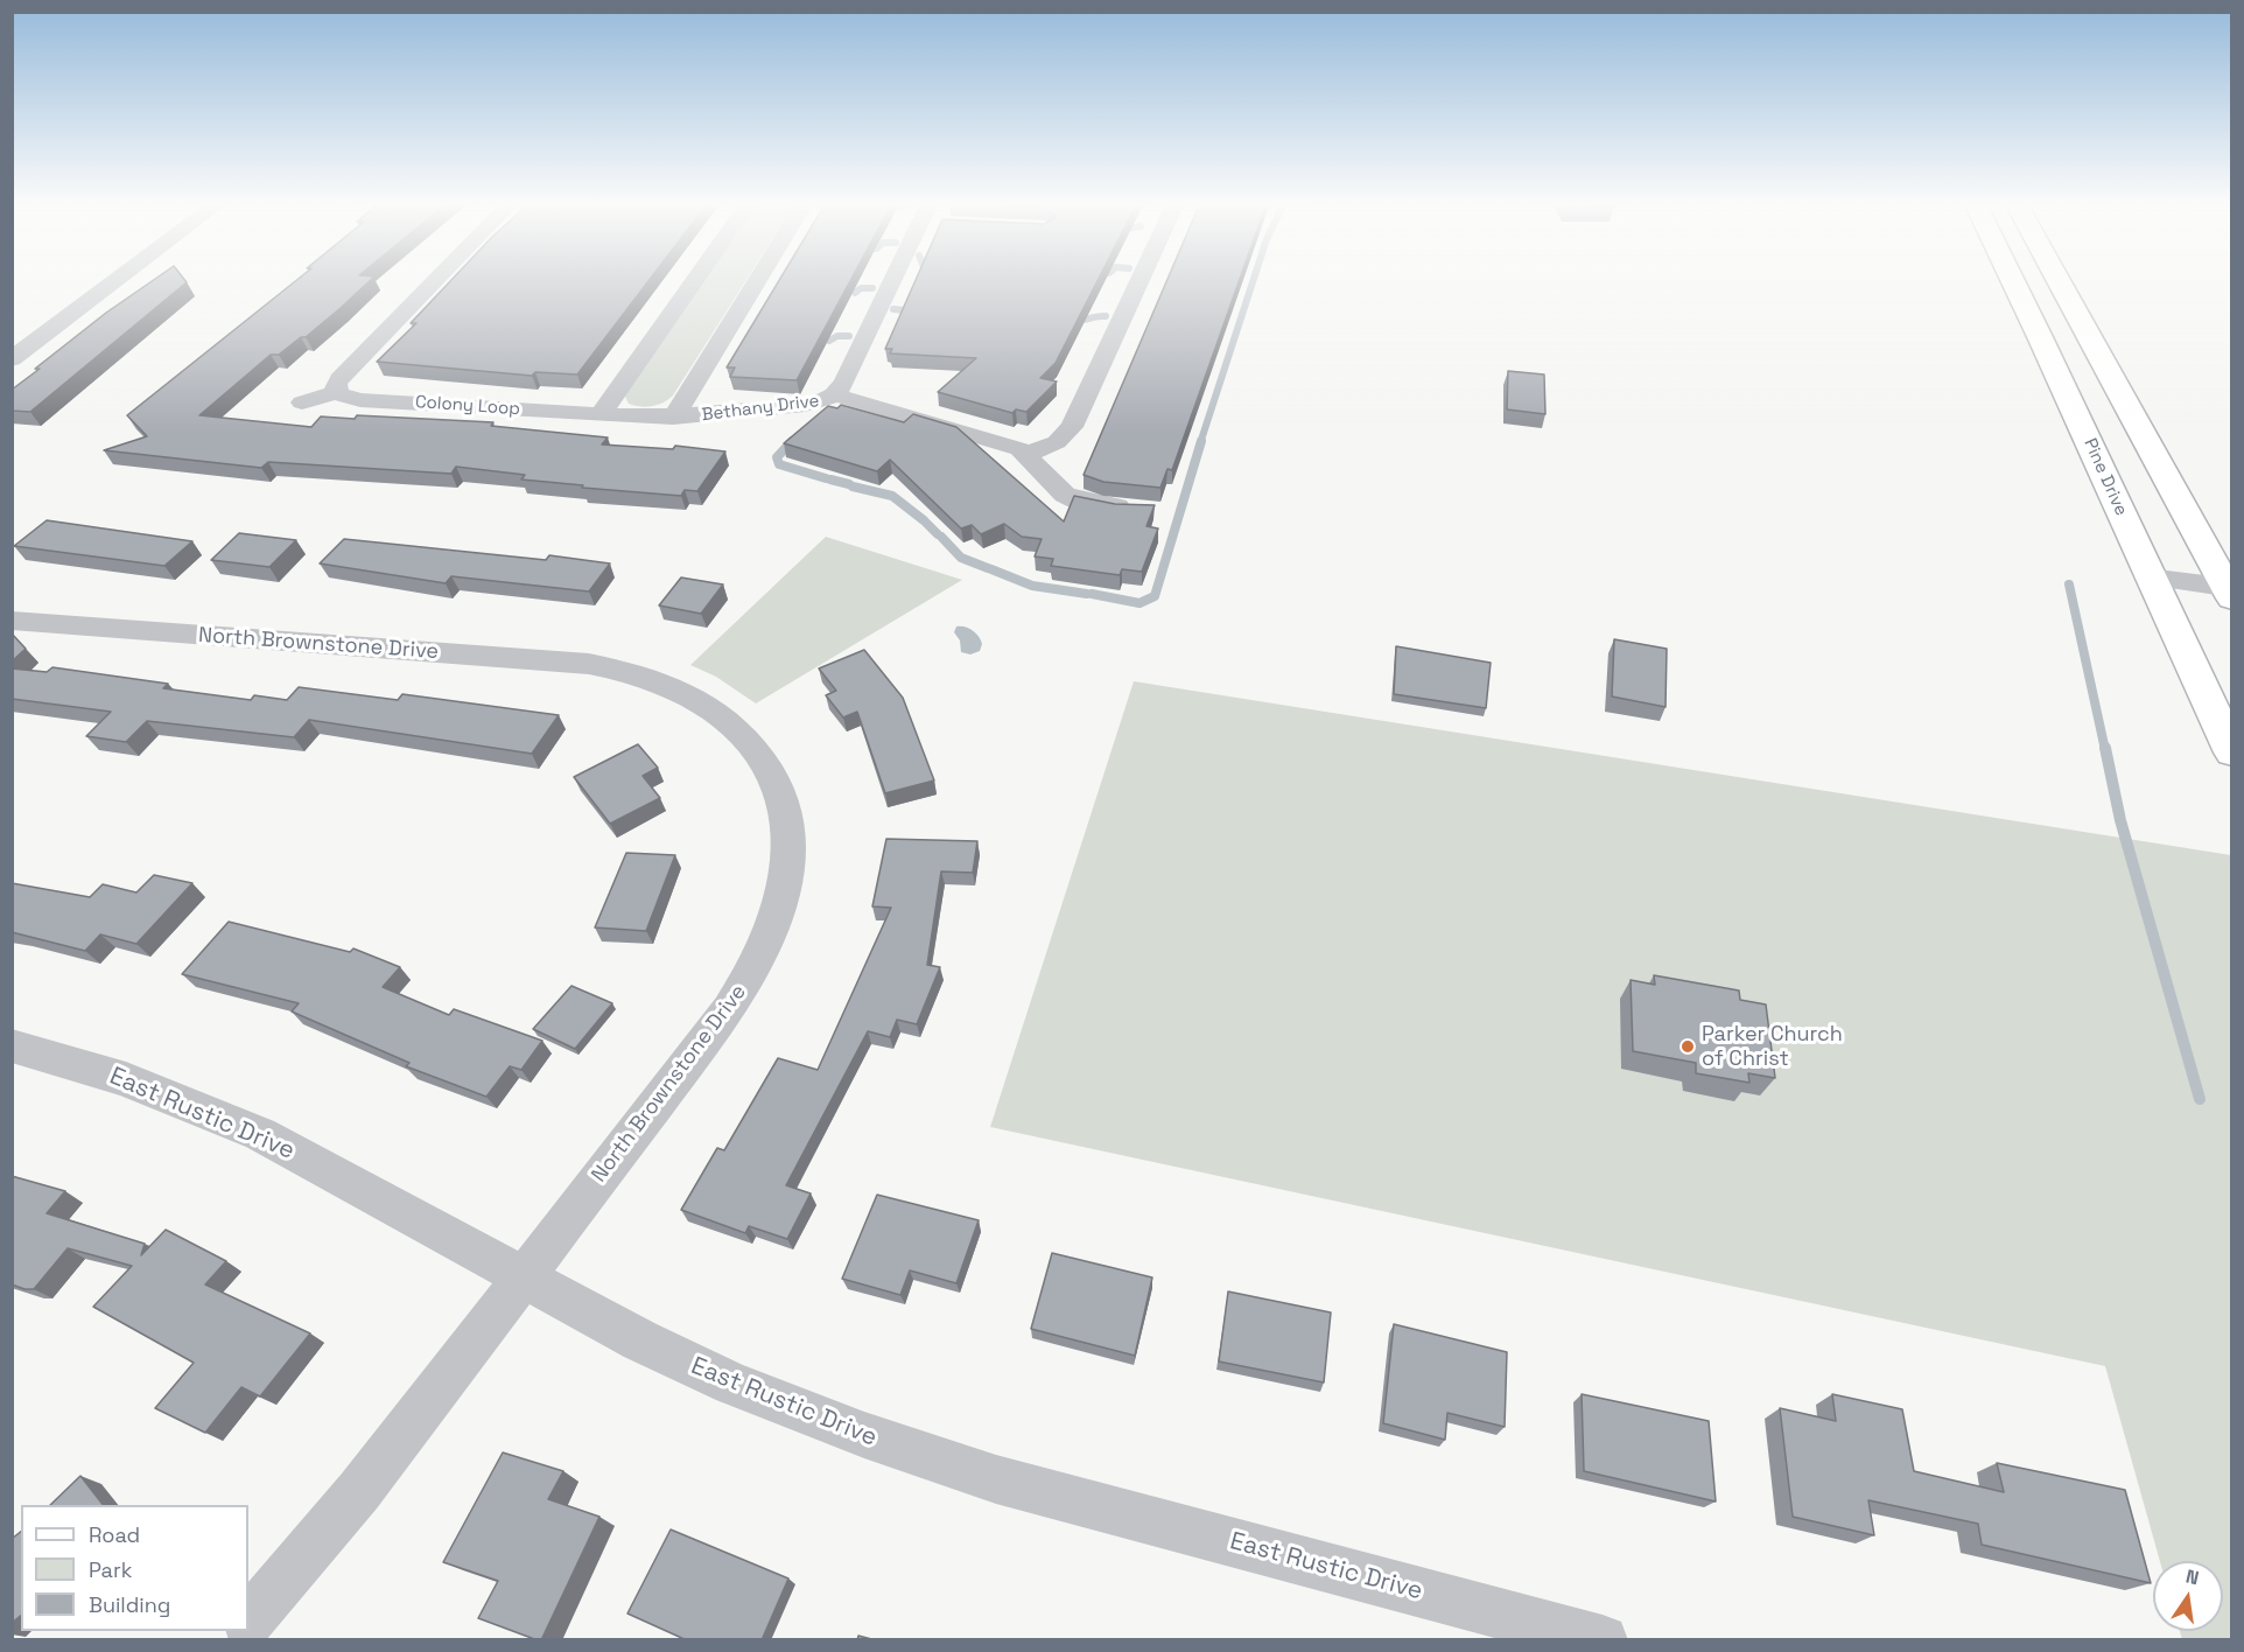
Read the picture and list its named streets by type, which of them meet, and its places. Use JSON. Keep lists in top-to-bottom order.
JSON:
{
  "streets": {
    "main road": ["Pine Drive"],
    "street": [
      "Colony Loop",
      "Bethany Drive",
      "North Brownstone Drive",
      "East Rustic Drive"
    ]
  },
  "crossings": [
    ["Colony Loop", "Bethany Drive"],
    ["North Brownstone Drive", "East Rustic Drive"]
  ],
  "places": ["Parker Church of Christ"],
  "legend": ["Road", "Park", "Building"],
  "north": "top"
}
